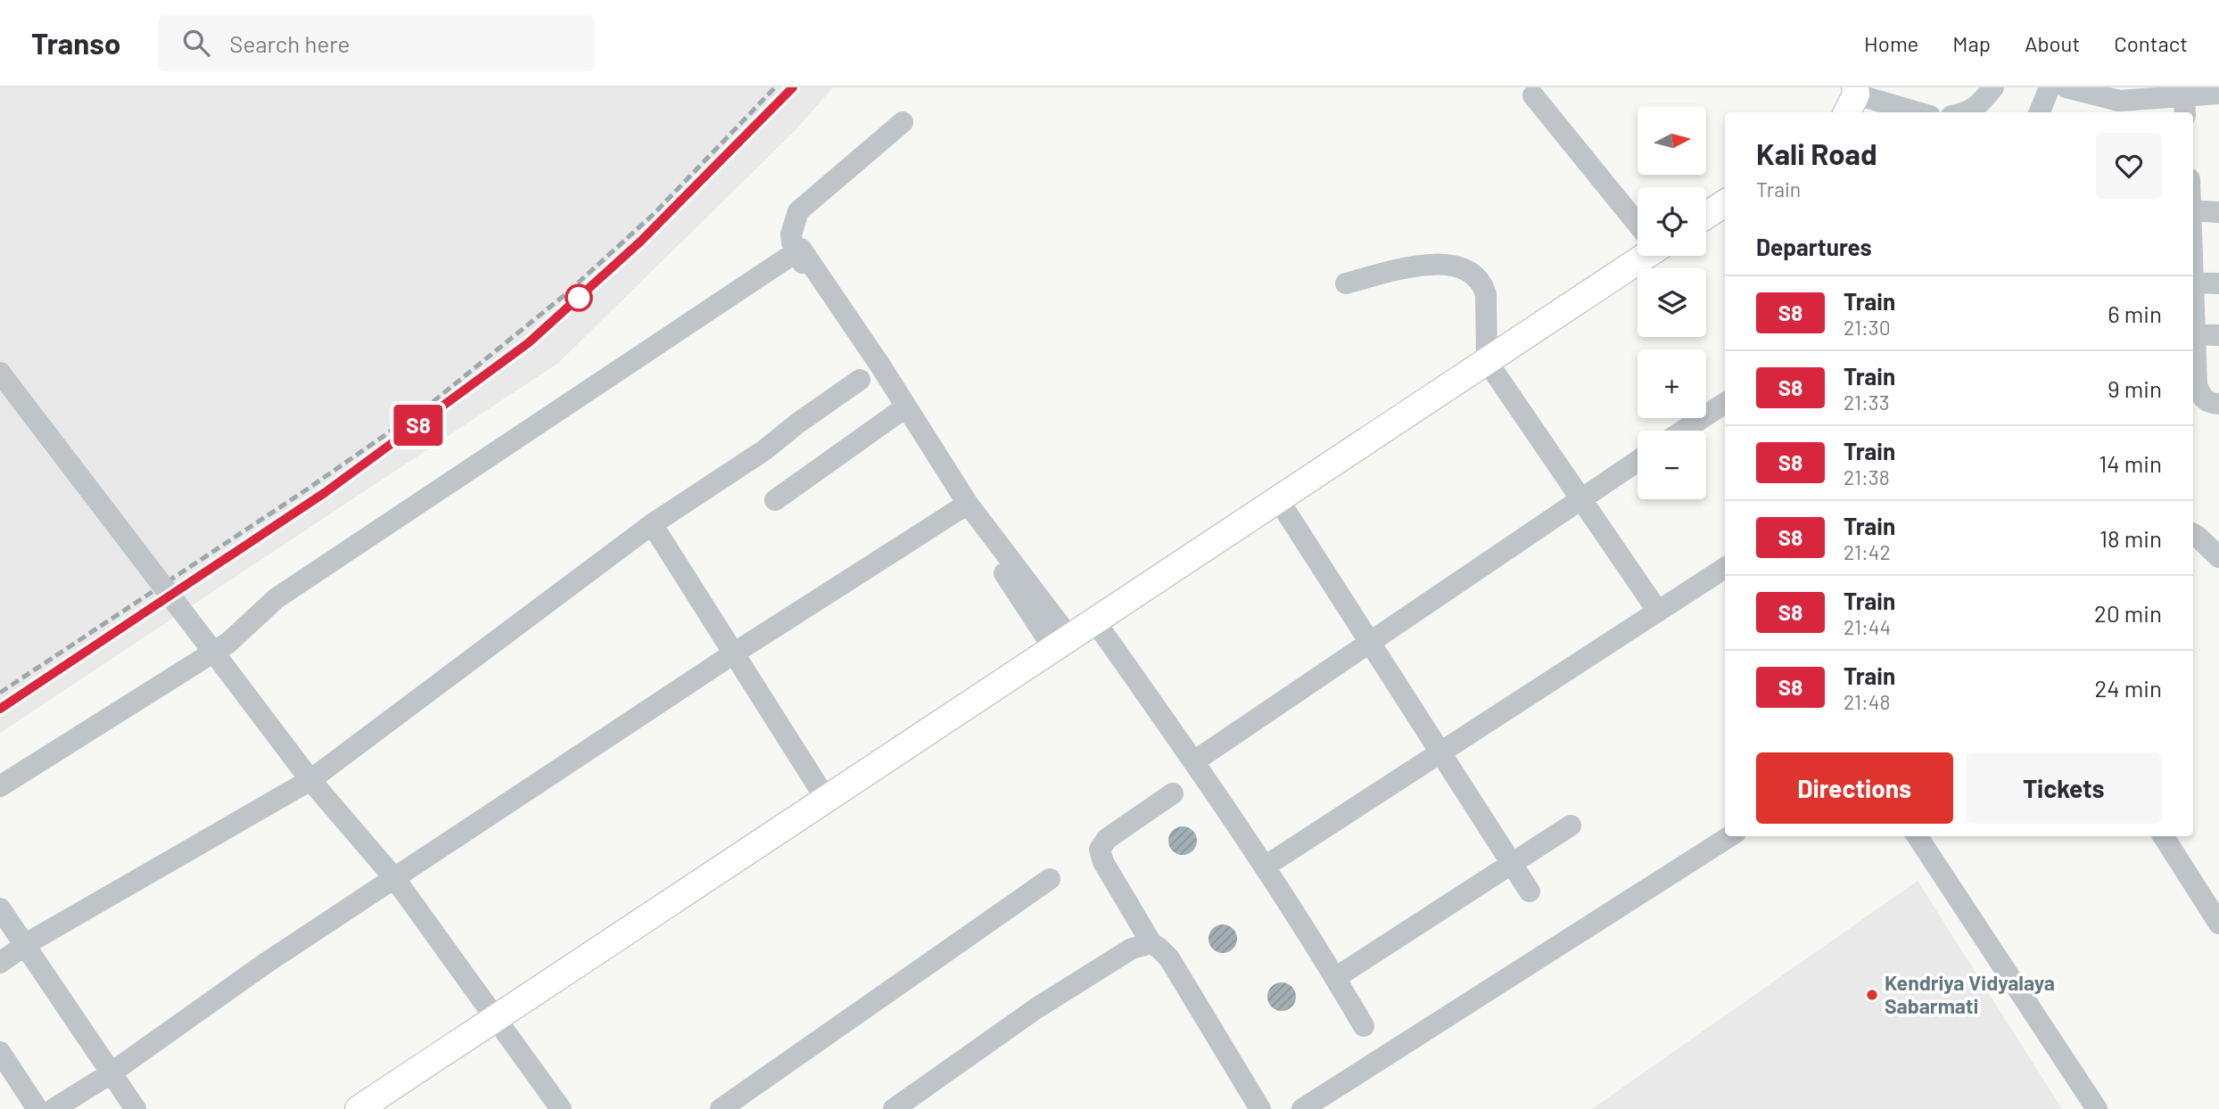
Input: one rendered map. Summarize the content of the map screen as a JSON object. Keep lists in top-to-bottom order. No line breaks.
{"places":["Kendriya Vidyalaya Sabarmati"],"north":"right","page":{"header":"Transo","search":"Search here","nav":["Home","Map","About","Contact"],"on_map":"S8","map_buttons":["+","−"],"heading":[["Kali Road","Train"],"Departures"],"list":[{"mark":"S8","name":"Train","note":"21:30","value":"6 min"},{"mark":"S8","name":"Train","note":"21:33","value":"9 min"},{"mark":"S8","name":"Train","note":"21:38","value":"14 min"},{"mark":"S8","name":"Train","note":"21:42","value":"18 min"},{"mark":"S8","name":"Train","note":"21:44","value":"20 min"},{"mark":"S8","name":"Train","note":"21:48","value":"24 min"}],"buttons":["Directions","Tickets"]}}
